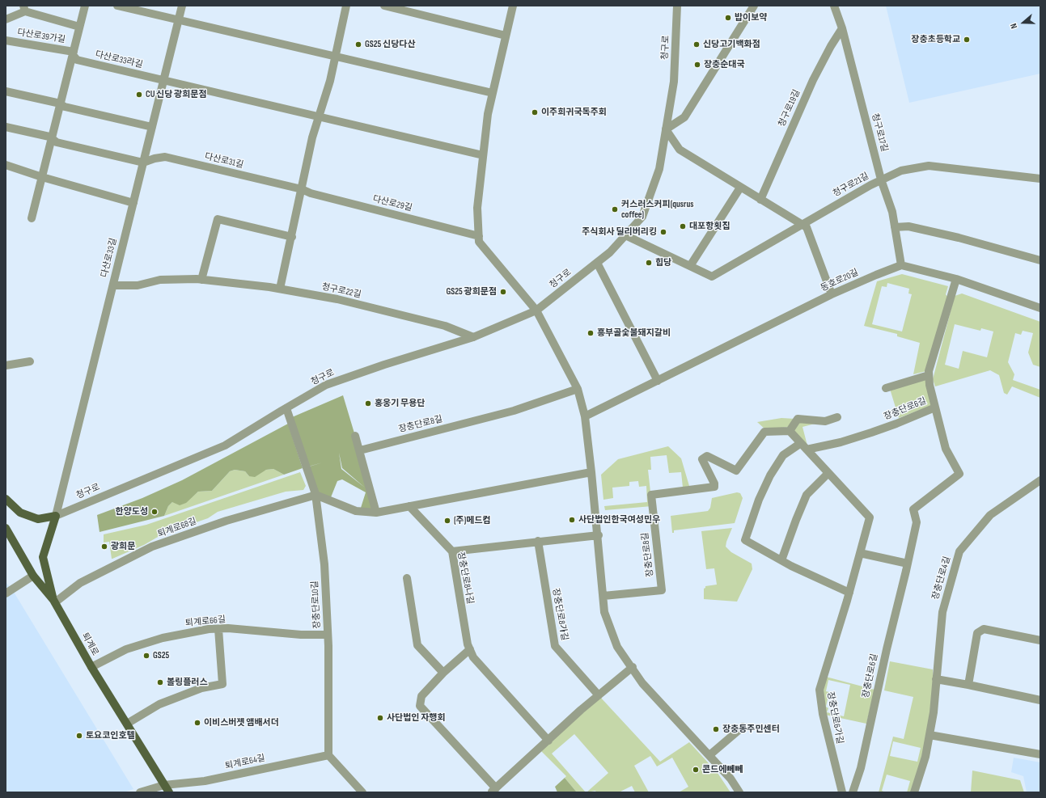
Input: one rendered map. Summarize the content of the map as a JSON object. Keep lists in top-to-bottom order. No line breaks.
{"streets":{"main road":["퇴계로"],"street":["다산로39가길","청구로","다산로33라길","청구로19길","청구로17길","다산로31길","청구로21길","다산로29길","다산로33길","동호로20길","청구로22길","장충단로6길","장충단로8길","퇴계로68길","장충단로8나길","장충단로4길","장충단로10길","장충단로8가길","퇴계로66길","장충단로6가길","퇴계로64길"]},"crossings":[["다산로39가길","다산로33라길"],["청구로","청구로21길"],["청구로","다산로33길"],["청구로","청구로22길"],["청구로","장충단로10길"],["다산로33라길","다산로33길"],["청구로19길","청구로17길"],["청구로17길","청구로21길"],["청구로17길","동호로20길"],["다산로31길","다산로29길"],["다산로31길","다산로33길"],["다산로33길","청구로22길"],["장충단로6길","장충단로6가길"],["장충단로8길","장충단로6가길"],["퇴계로68길","장충단로10길"],["퇴계로68길","퇴계로"],["장충단로10길","퇴계로66길"],["장충단로10길","퇴계로64길"],["퇴계로66길","퇴계로"],["퇴계로","퇴계로64길"]],"places":["밥이보약","장충초등학교","GS25 신당다산","신당고기백화점","장충순대국","CU 신당 광희문점","이주희귀국독주회","커스러스커피(qusrus coffee)","대포항횟집","주식회사 딜리버리킹","힙당","GS25 광희문점","흥부골숯불돼지갈비","홍웅기 무용단","한양도성","사단법인한국여성민우","(주)메드컴","광희문","GS25","볼링플러스","사단법인 자행회","이비스버젯 앰배서더","장충동주민센터","토요코인호텔","콘드에뻬뻬"],"north":"left"}
